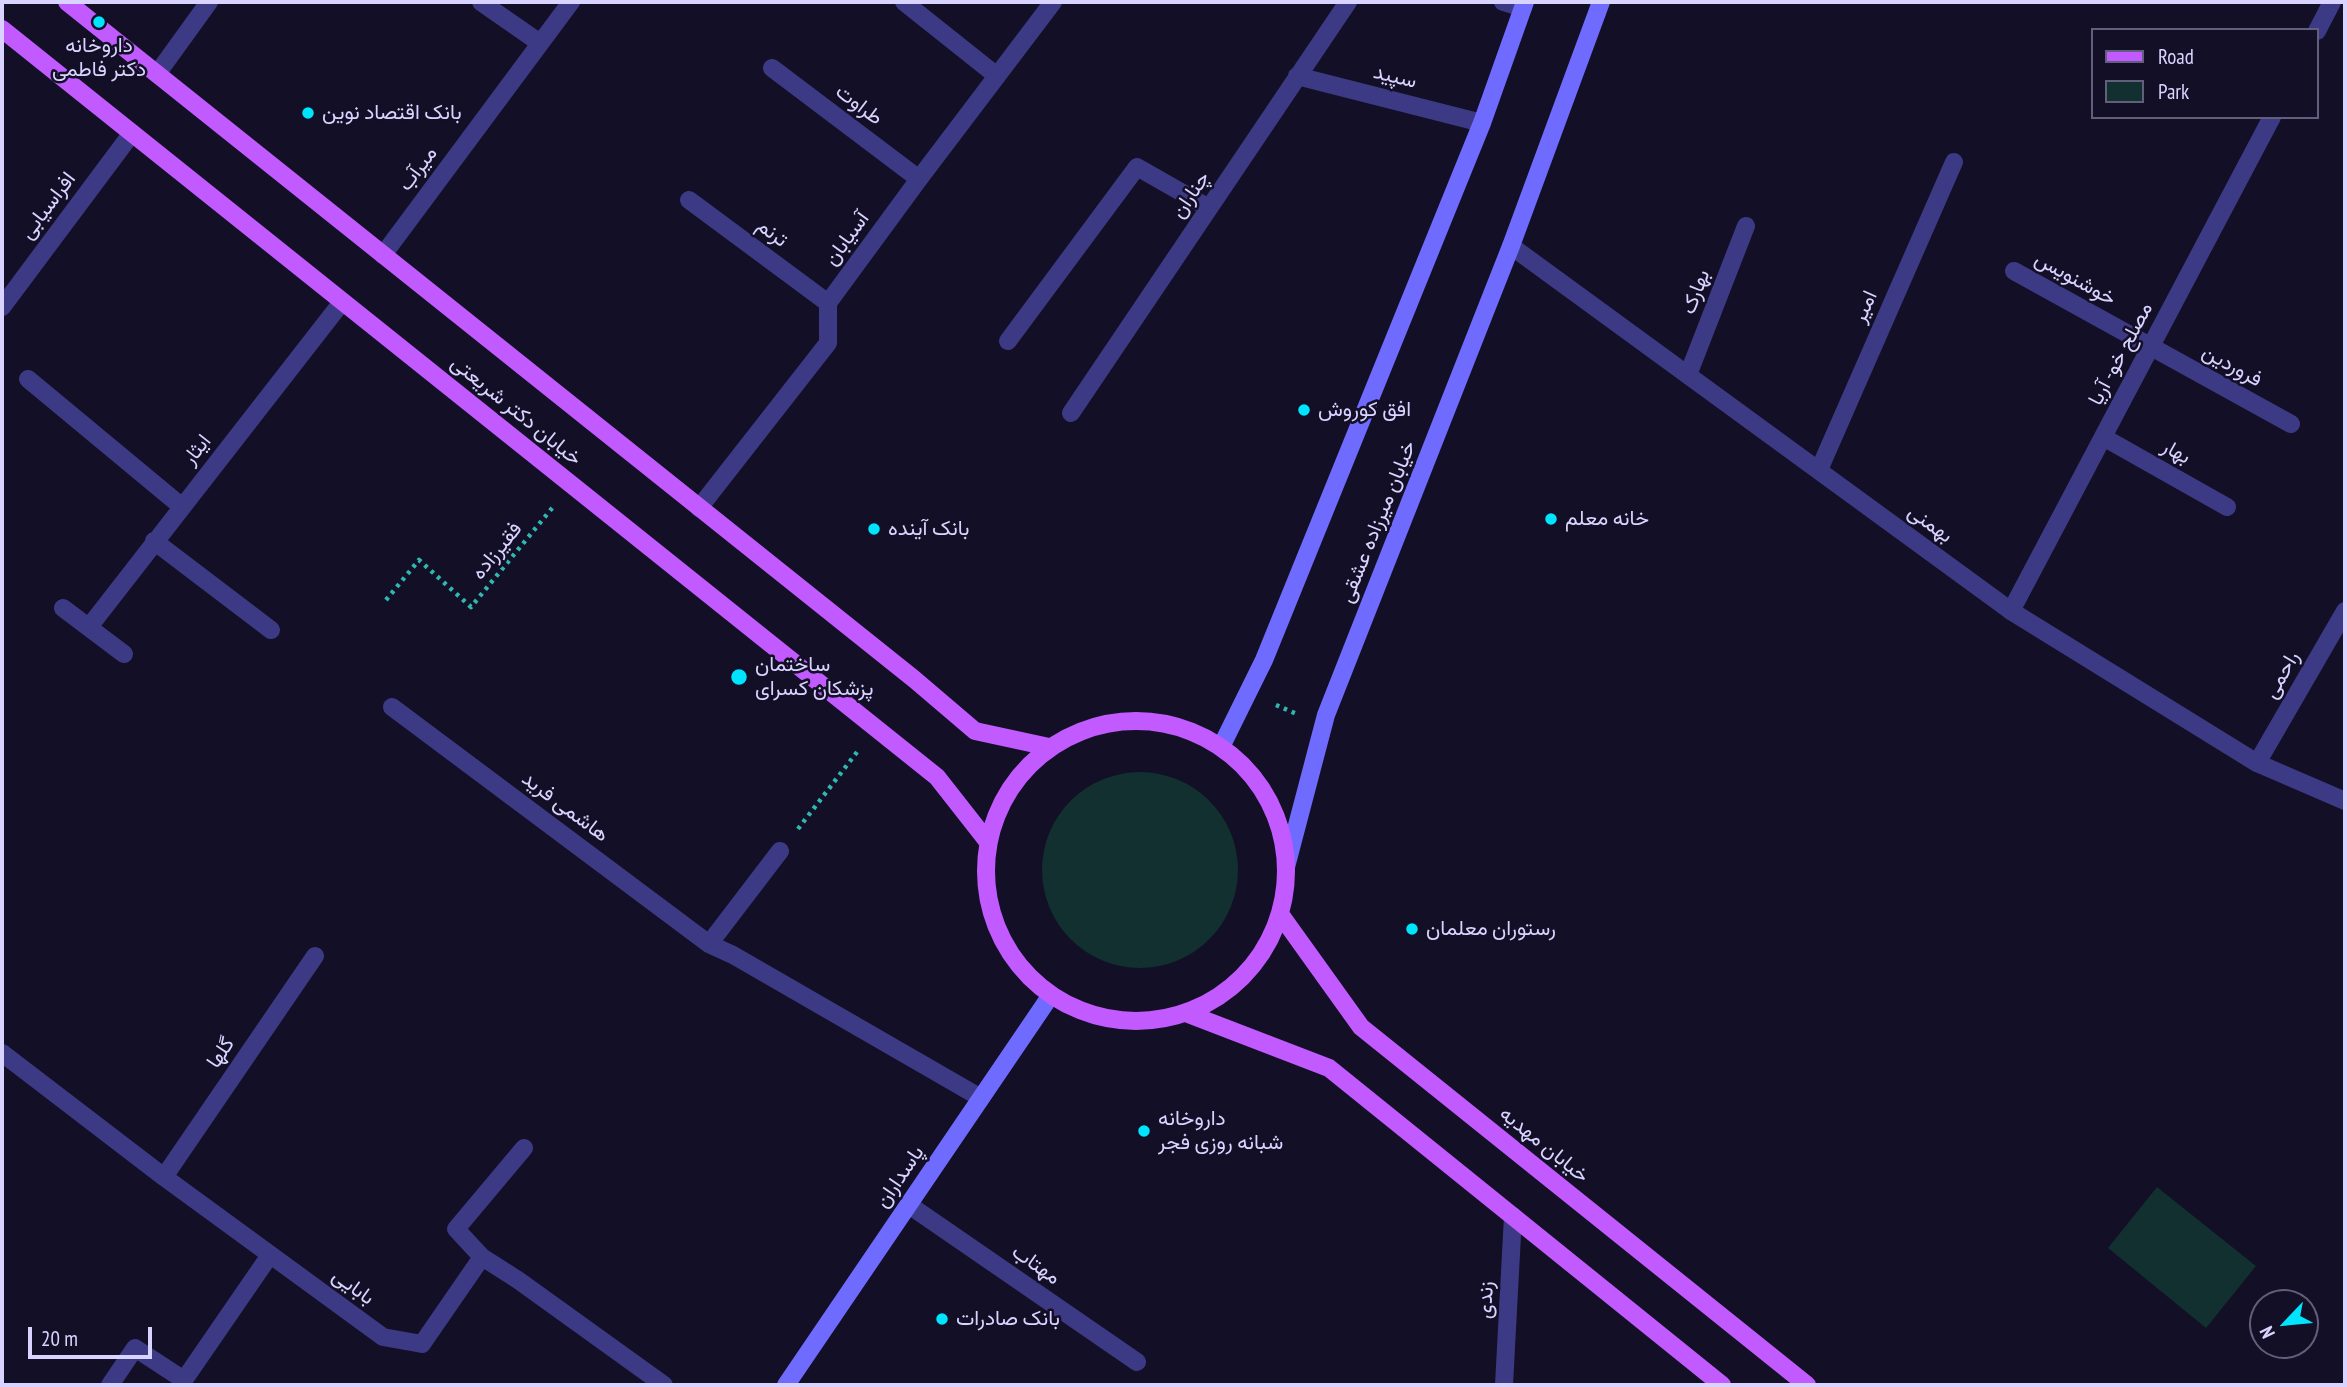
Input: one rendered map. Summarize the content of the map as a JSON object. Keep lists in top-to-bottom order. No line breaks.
{"streets":{"main road":["خیابان دکتر شریعتی","خیابان میرزاده عشقی","خیابان مهدیه","پاسداران"],"street":["سپید","طراوت","میرآب","چناران","افراسیابی","ترنم","آسیابان","خوشنویس","بهارک","امیر","مصلح خو- آریا","فروردین","ایثار","بهار","بهمنی","راحمی","هاشمی فرید","گلها","مهتاب","بابایی","زندی"],"path":["فقیرزاده"]},"crossings":[["سپید","چناران"],["طراوت","آسیابان"],["میرآب","خیابان دکتر شریعتی"],["افراسیابی","خیابان دکتر شریعتی"],["ترنم","آسیابان"],["خوشنویس","مصلح خو- آریا"],["خوشنویس","فروردین"],["بهارک","بهمنی"],["امیر","بهمنی"],["مصلح خو- آریا","فروردین"],["مصلح خو- آریا","بهار"],["مصلح خو- آریا","بهمنی"],["خیابان دکتر شریعتی","ایثار"],["خیابان دکتر شریعتی","فقیرزاده"],["خیابان میرزاده عشقی","بهمنی"],["بهمنی","راحمی"],["هاشمی فرید","پاسداران"],["گلها","بابایی"],["پاسداران","مهتاب"]],"places":["داروخانه دکتر فاطمی","بانک اقتصاد نوین","افق کوروش","خانه معلم","بانک آینده","ساختمان پزشکان کسرای","رستوران معلمان","داروخانه شبانه روزی فجر","بانک صادرات"],"legend":["Road","Park"],"scale_bar":"20 m","north":"bottom left"}
